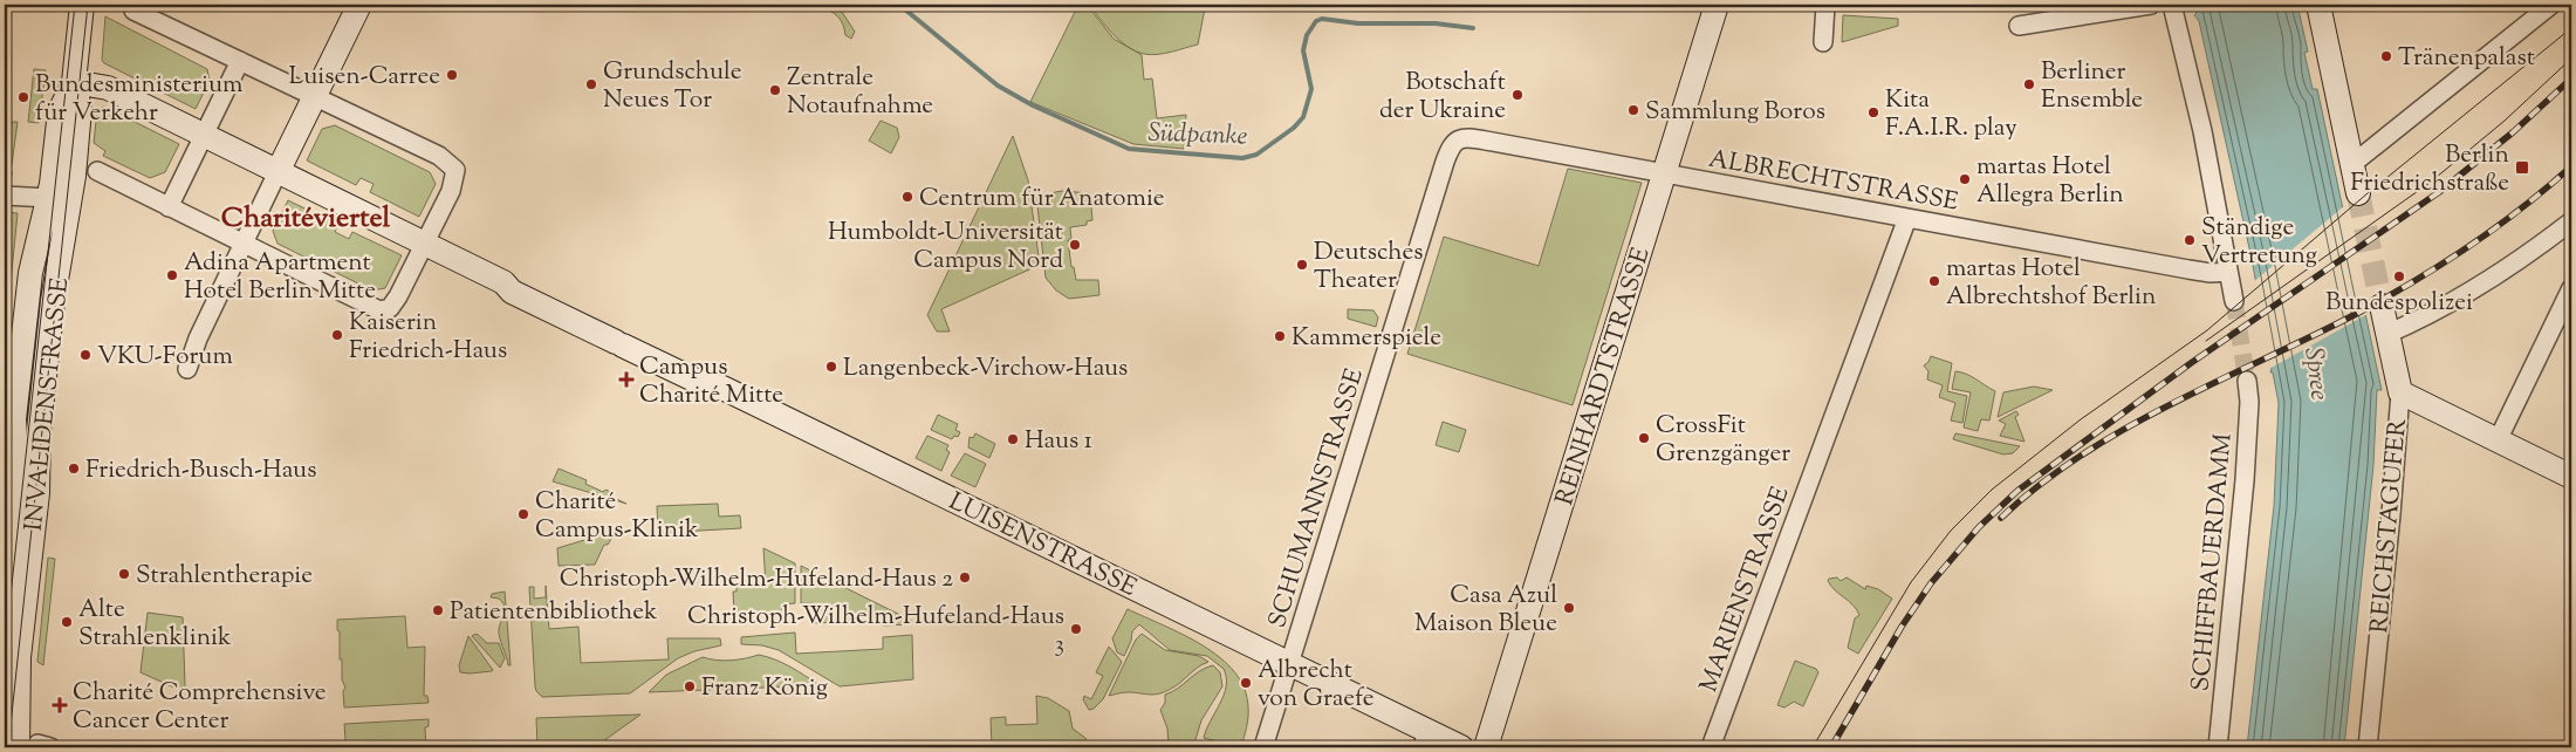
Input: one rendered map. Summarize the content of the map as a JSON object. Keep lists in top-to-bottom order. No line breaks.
{"streets":{"street":["ALBRECHTSTRASSE","REINHARDTSTRASSE","INVALIDENSTRASSE","SCHUMANNSTRASSE","REICHSTAGUFER","LUISENSTRASSE","SCHIFFBAUERDAMM","MARIENSTRASSE"]},"crossings":[["ALBRECHTSTRASSE","REINHARDTSTRASSE"],["ALBRECHTSTRASSE","SCHUMANNSTRASSE"],["ALBRECHTSTRASSE","MARIENSTRASSE"],["INVALIDENSTRASSE","LUISENSTRASSE"],["SCHUMANNSTRASSE","LUISENSTRASSE"]],"districts":["Charitéviertel"],"water":["Südpanke","Spree"],"places":{"other":["Tränenpalast","Luisen-Carree","Grundschule Neues Tor","Berliner Ensemble","Zentrale Notaufnahme","Botschaft der Ukraine","Bundesministerium für Verkehr","Sammlung Boros","Kita F.A.I.R. play","martas Hotel Allegra Berlin","Centrum für Anatomie","Ständige Vertretung","Humboldt-Universität Campus Nord","Deutsches Theater","Adina Apartment Hotel Berlin Mitte","Bundespolizei","martas Hotel Albrechtshof Berlin","Kaiserin Friedrich-Haus","Kammerspiele","VKU-Forum","Langenbeck-Virchow-Haus","CrossFit Grenzgänger","Haus 1","Friedrich-Busch-Haus","Charité Campus-Klinik","Strahlentherapie","Christoph-Wilhelm-Hufeland-Haus 2","Casa Azul Maison Bleue","Patientenbibliothek","Alte Strahlenklinik","Christoph-Wilhelm-Hufeland-Haus 3","Albrecht von Graefe","Franz König"],"transit":["Berlin Friedrichstraße"],"health":["Campus Charité Mitte","Charité Comprehensive Cancer Center"]}}
